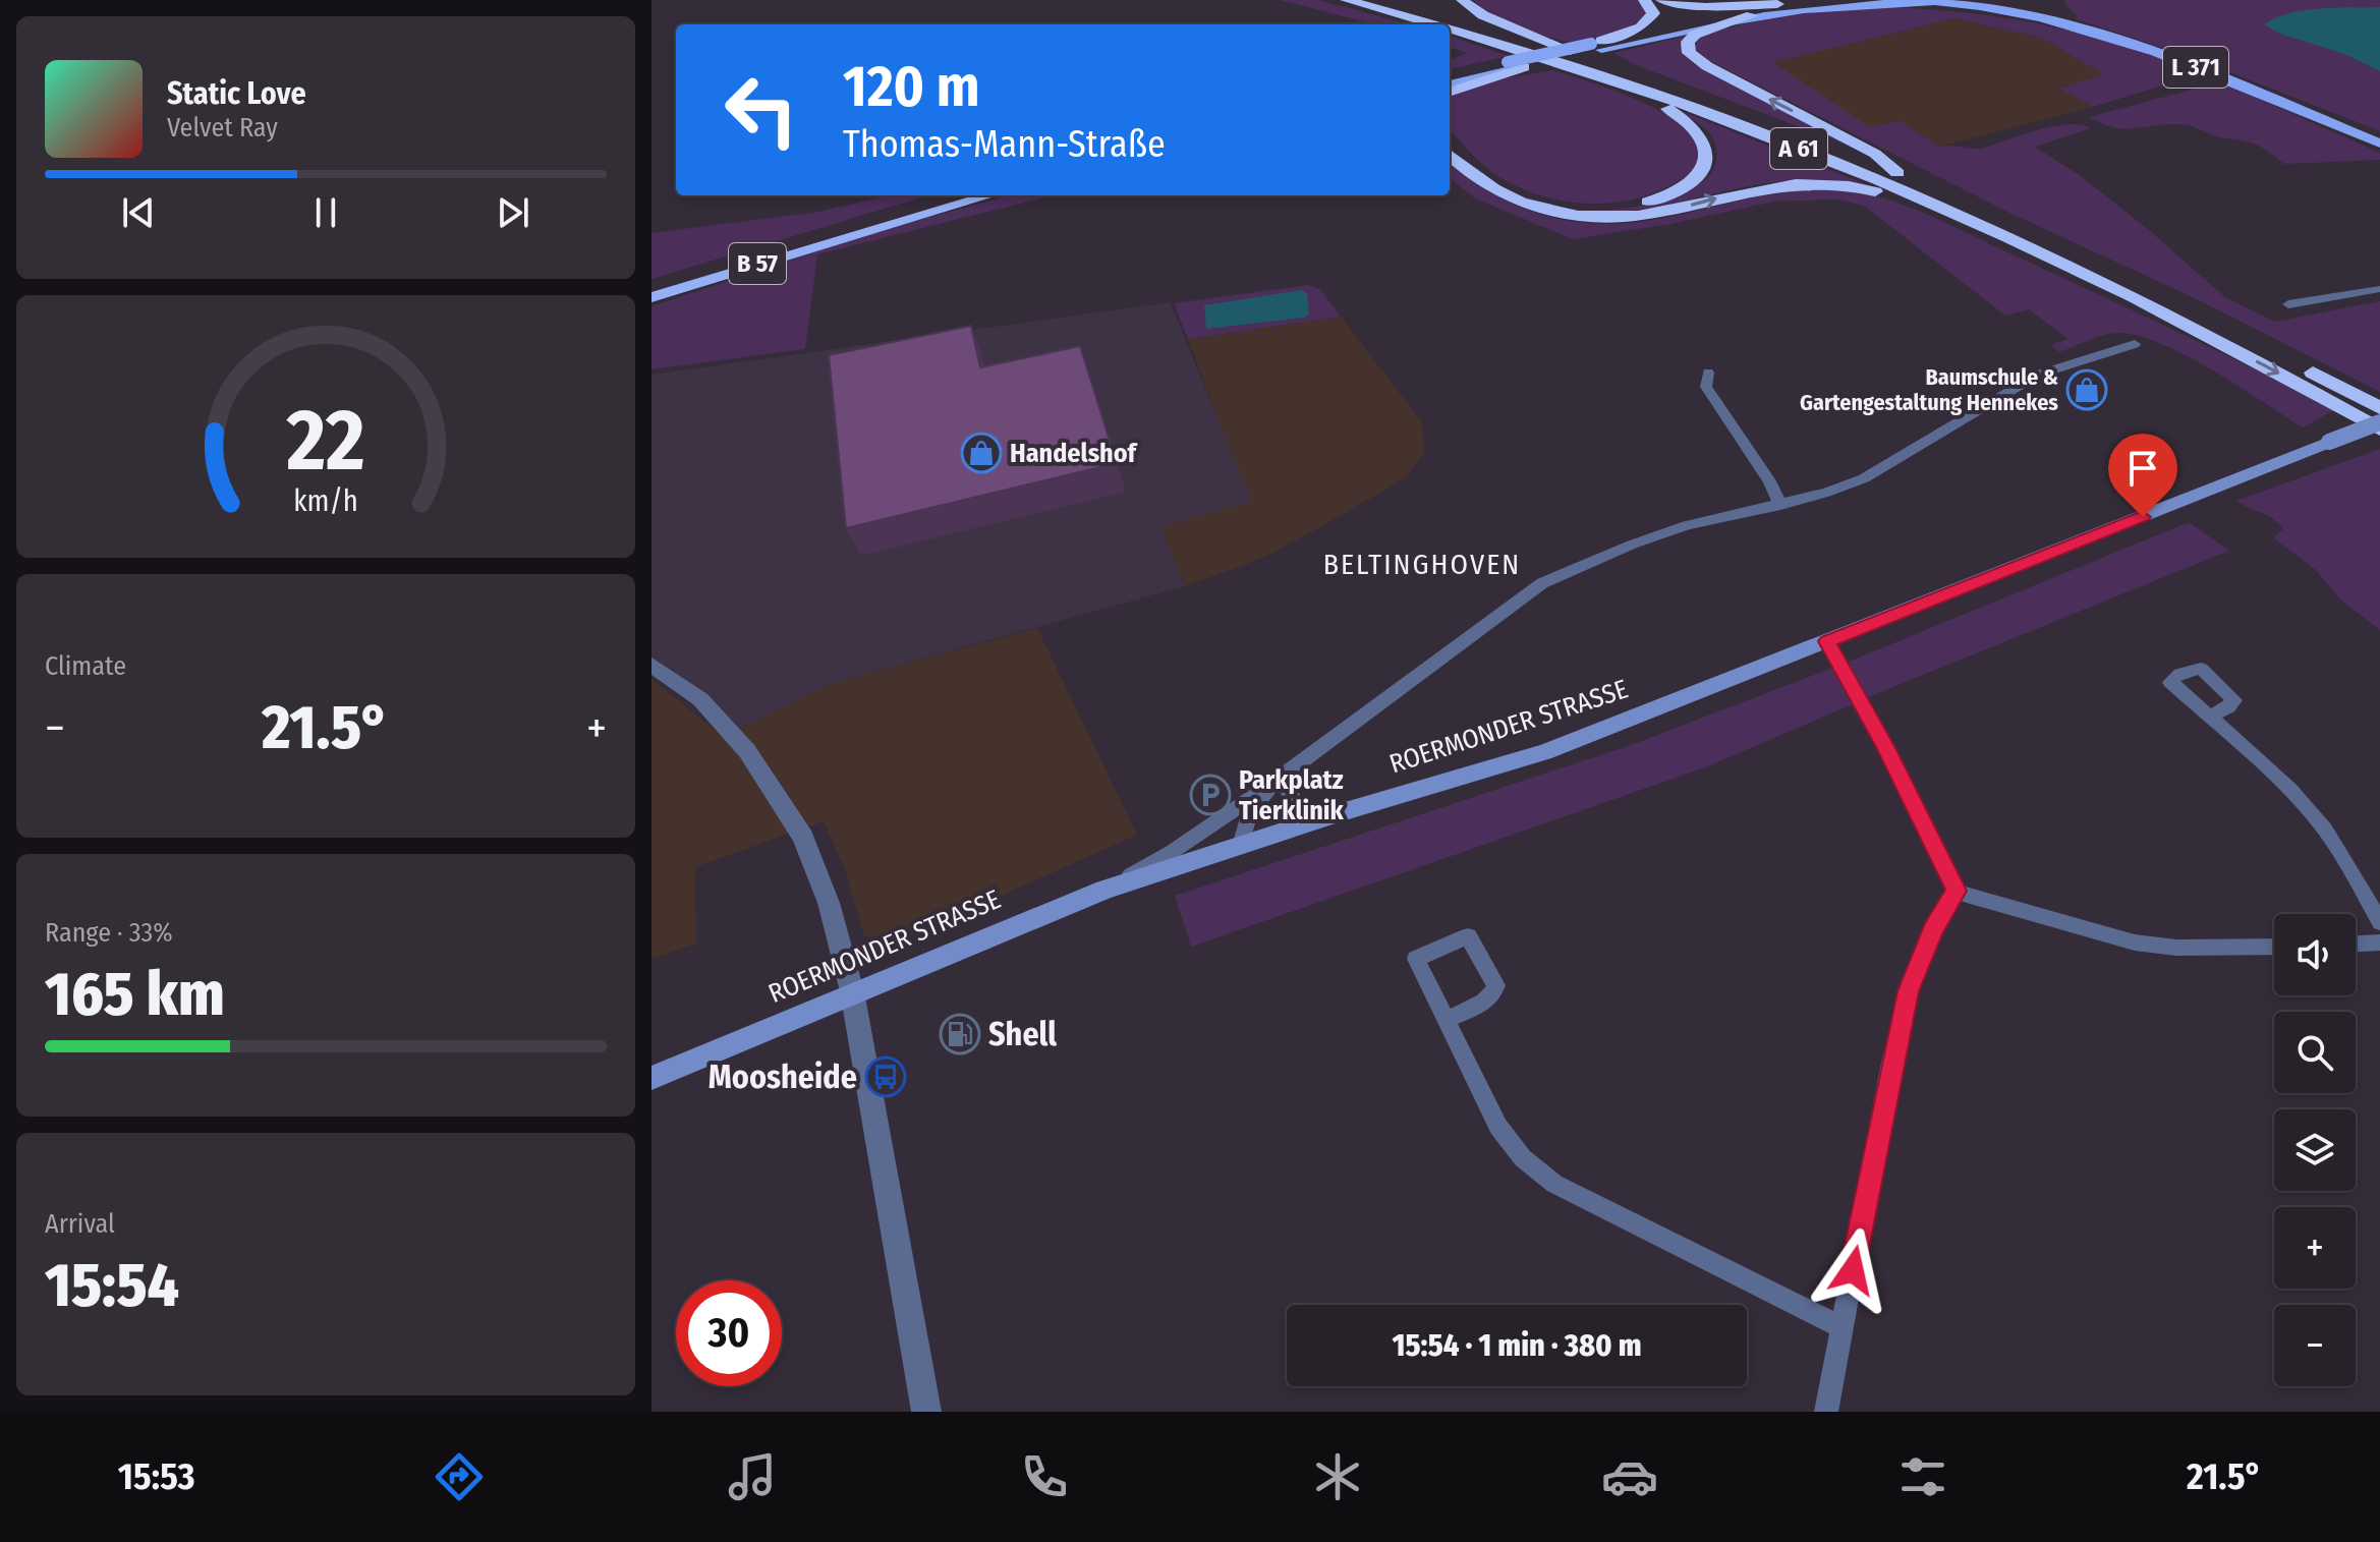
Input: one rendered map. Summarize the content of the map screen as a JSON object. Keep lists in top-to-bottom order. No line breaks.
{"streets":{"highway":["A 61","B 57"],"main road":["L 371","ROERMONDER STRASSE"]},"crossings":[["L 371","A 61"]],"districts":["BELTINGHOVEN"],"places":{"shop":["Baumschule & Gartengestaltung Hennekes","Handelshof"],"parking":["Parkplatz Tierklinik"],"fuel station":["Shell"],"bus stop":["Moosheide"]},"page":{"turn":["120 m","Thomas-Mann-Straße"],"song":["Static Love","Velvet Ray"],"tile":["Climate",["Range · 33%","165 km"],["Arrival","15:54"]],"heat":["−","21.5°","+"],"map_buttons":["+","−"],"limit":"30","trip":"15:54 · 1 min · 380 m","tabs":["15:53","21.5°"],"gauge":["22","km/h"]}}
